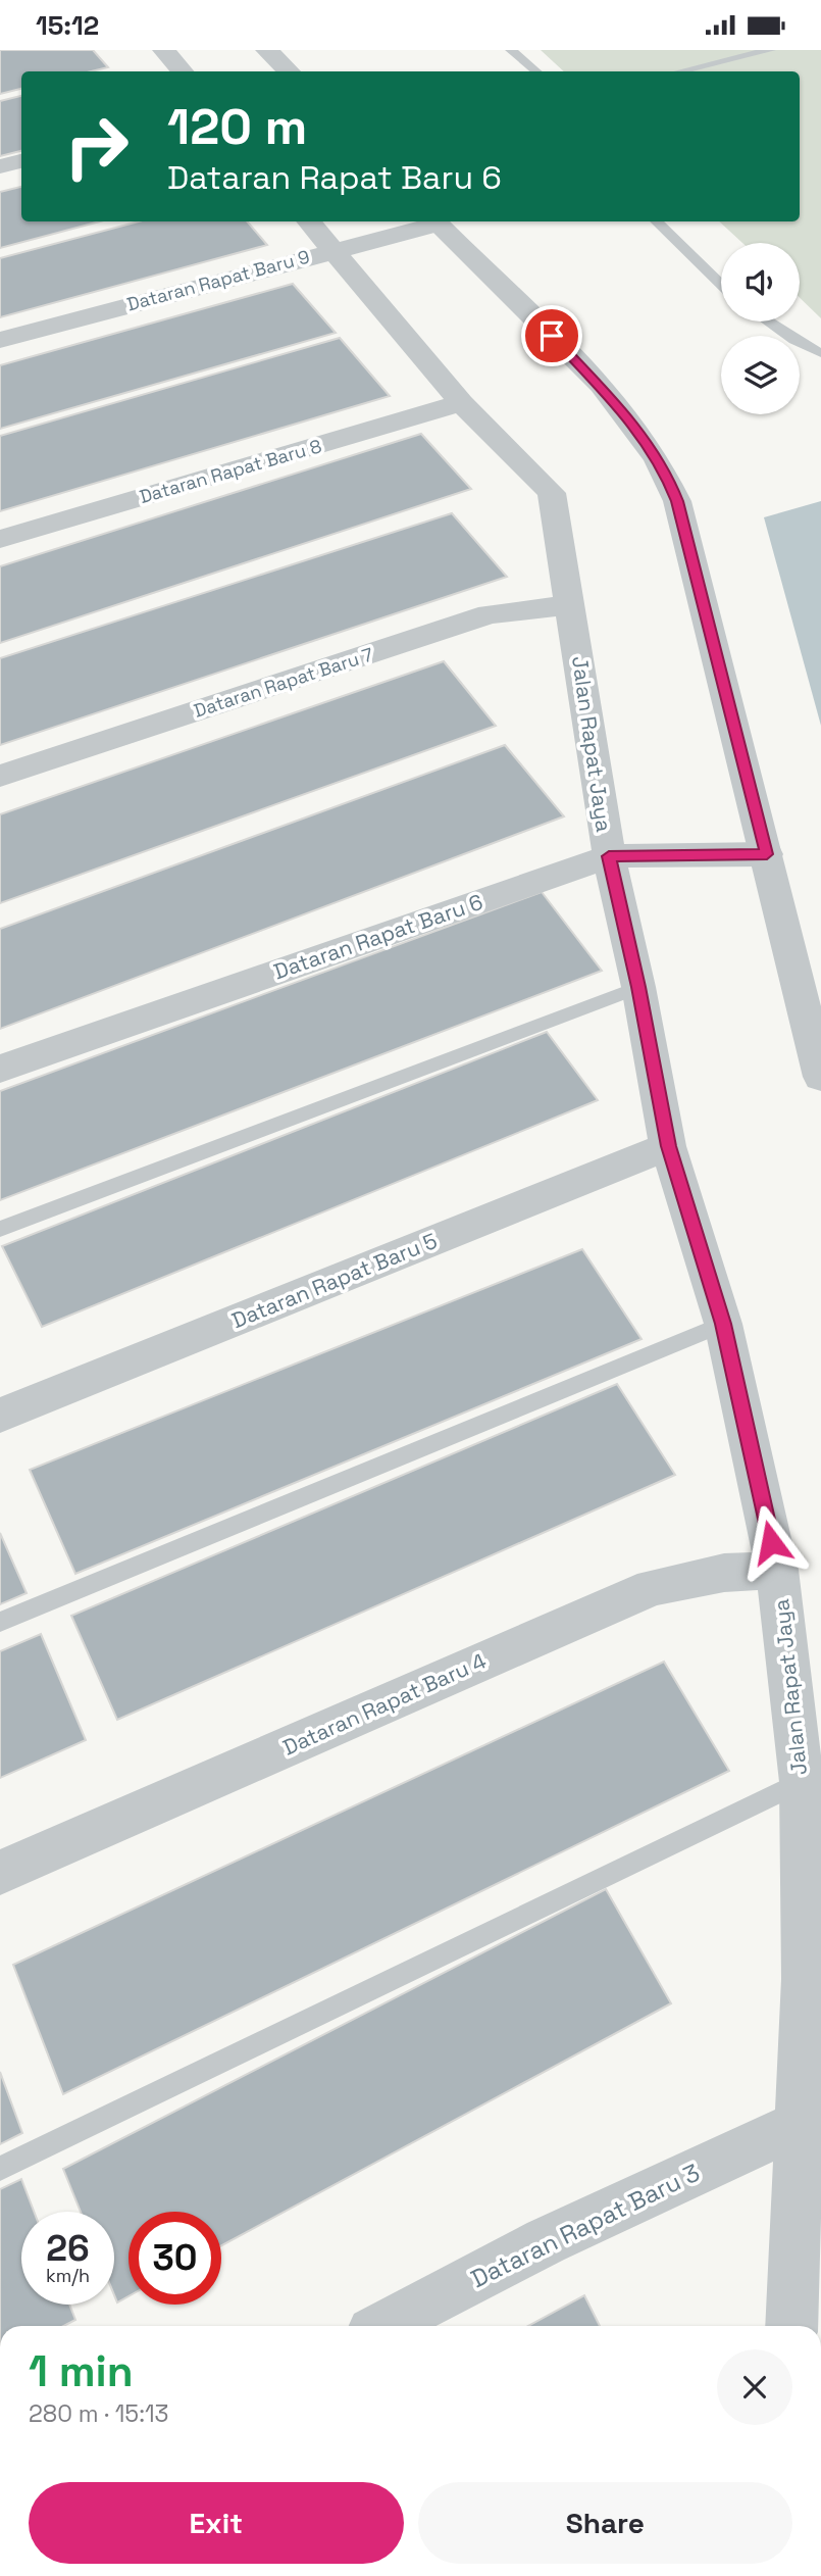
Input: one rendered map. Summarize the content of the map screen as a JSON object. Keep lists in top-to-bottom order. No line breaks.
{"streets":{"street":["Dataran Rapat Baru 9","Dataran Rapat Baru 8","Dataran Rapat Baru 7","Jalan Rapat Jaya","Dataran Rapat Baru 6","Dataran Rapat Baru 5","Dataran Rapat Baru 4","Dataran Rapat Baru 3"]},"crossings":[["Dataran Rapat Baru 9","Jalan Rapat Jaya"],["Dataran Rapat Baru 8","Jalan Rapat Jaya"],["Dataran Rapat Baru 7","Jalan Rapat Jaya"],["Jalan Rapat Jaya","Dataran Rapat Baru 6"],["Jalan Rapat Jaya","Dataran Rapat Baru 5"],["Jalan Rapat Jaya","Dataran Rapat Baru 4"],["Jalan Rapat Jaya","Dataran Rapat Baru 3"]],"page":{"status":"15:12","turn":["120 m","Dataran Rapat Baru 6"],"speed":"26 km/h","limit":"30","heading":["1 min","280 m · 15:13"],"buttons":["Exit","Share"]}}
